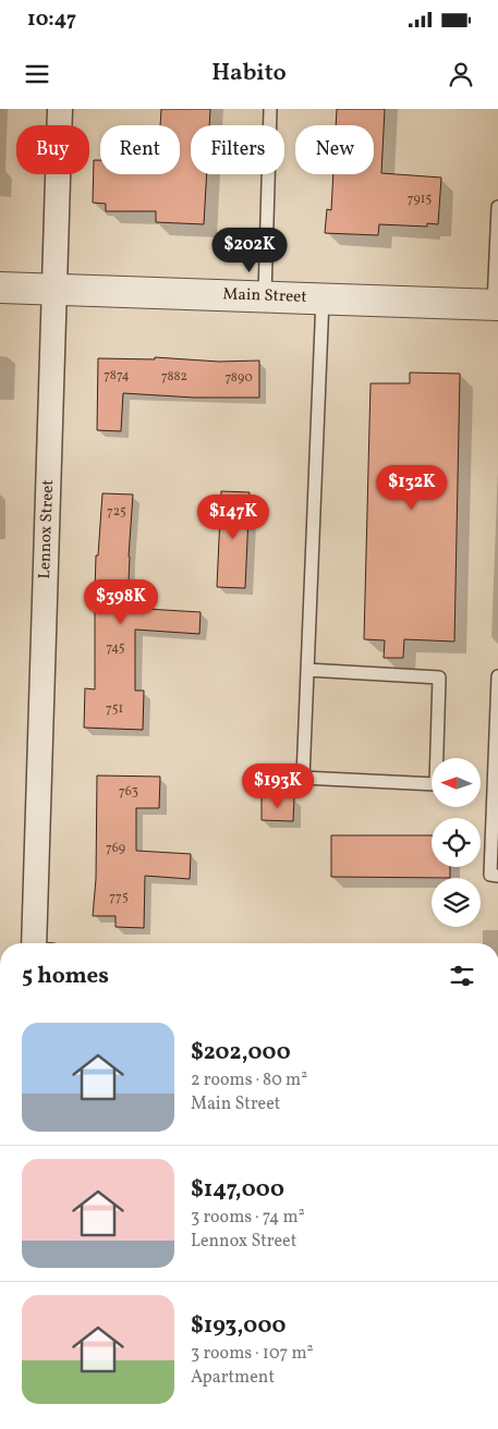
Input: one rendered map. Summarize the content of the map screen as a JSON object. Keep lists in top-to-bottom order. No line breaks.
{"streets":{"street":["Main Street","Lennox Street"]},"crossings":[["Main Street","Lennox Street"]],"house_numbers":["7915","7874","7882","7890","725","745","751","763","769","775"],"north":"left","page":{"status":"10:47","header":"Habito","chip":["Buy","Rent","Filters","New"],"price":["$202K","$132K","$147K","$398K","$193K"],"heading":"5 homes","list":[{"name":"$202,000","note":"2 rooms · 80 m² · Main Street"},{"name":"$147,000","note":"3 rooms · 74 m² · Lennox Street"},{"name":"$193,000","note":"3 rooms · 107 m² · Apartment"}]}}
